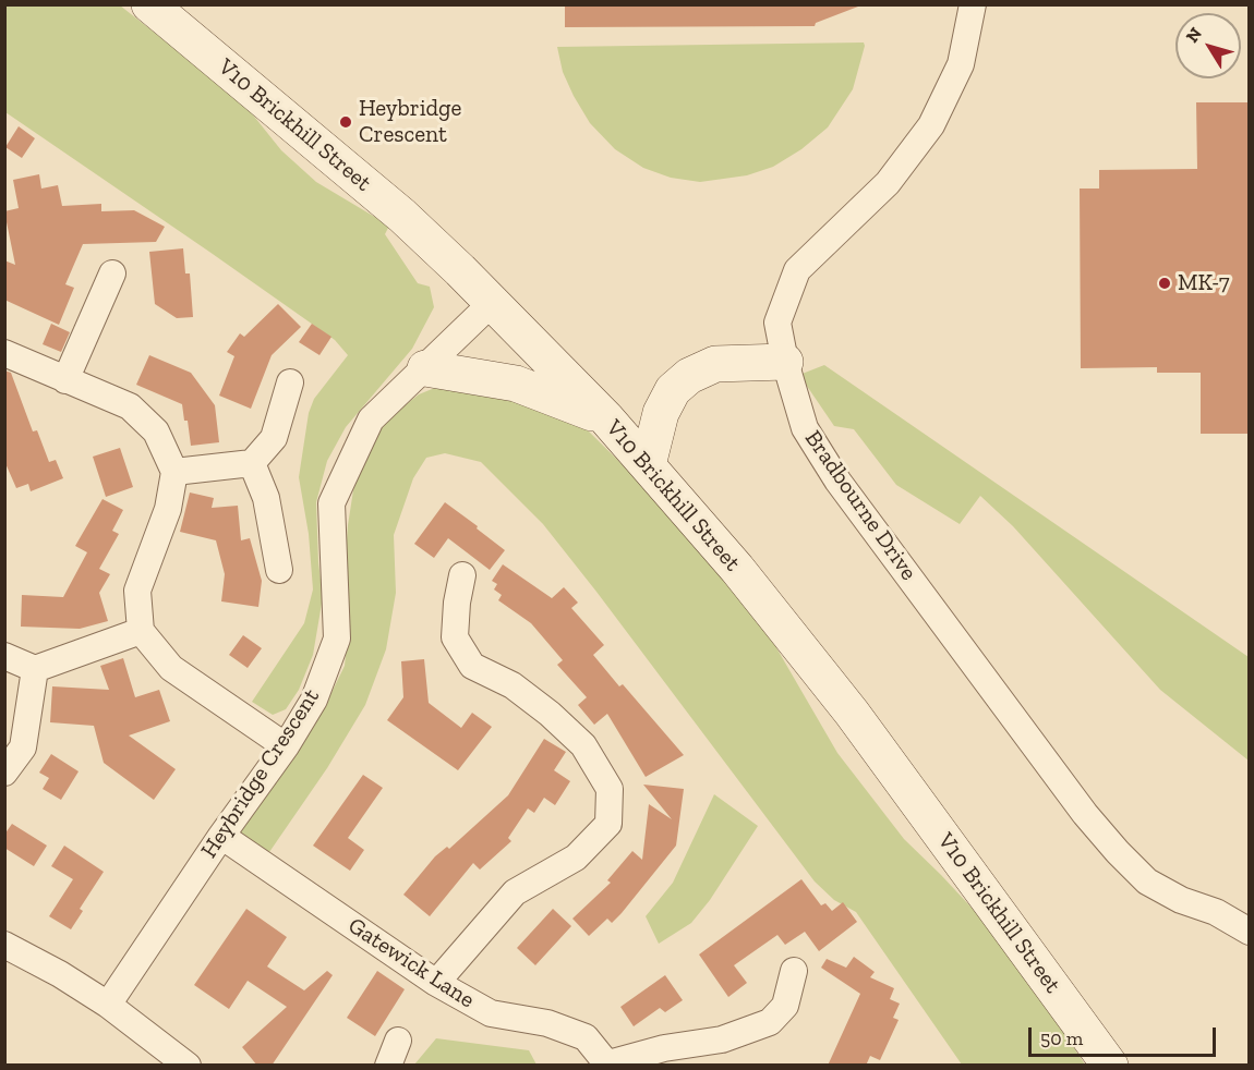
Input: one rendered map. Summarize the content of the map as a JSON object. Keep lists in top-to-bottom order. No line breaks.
{"streets":{"street":["V10 Brickhill Street","Bradbourne Drive","Heybridge Crescent","Gatewick Lane"]},"crossings":[["V10 Brickhill Street","Heybridge Crescent"],["Heybridge Crescent","Gatewick Lane"]],"places":["Heybridge Crescent","MK-7"],"scale_bar":"50 m","north":"top left"}
